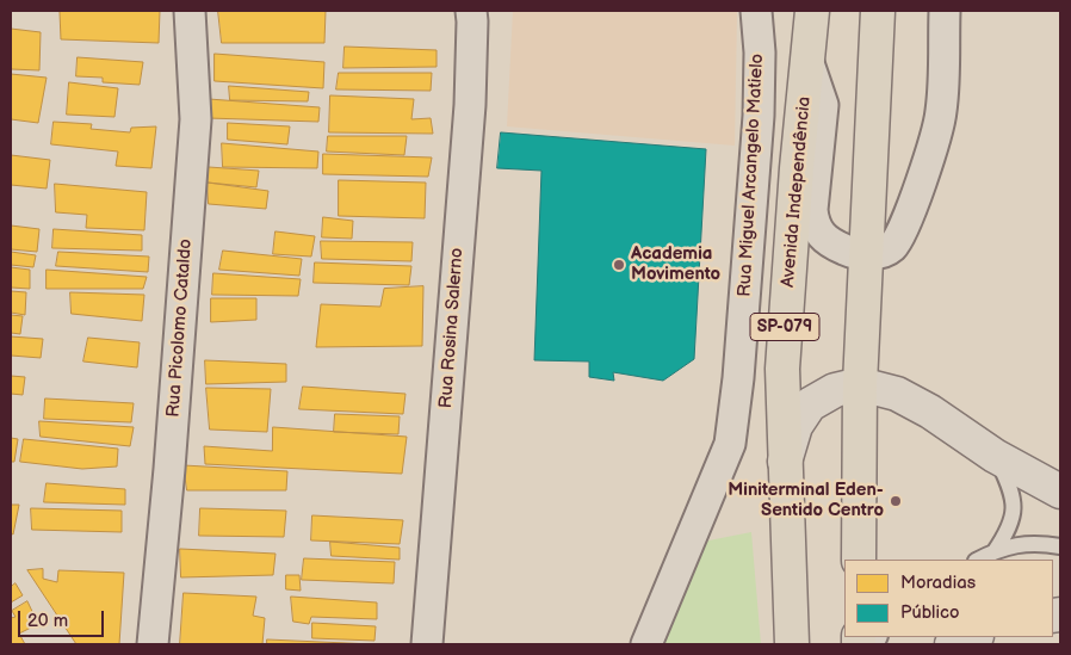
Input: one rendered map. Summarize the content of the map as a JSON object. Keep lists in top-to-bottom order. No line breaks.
{"streets":{"main road":["Avenida Independência","SP-079"],"street":["Rua Miguel Arcangelo Matielo","Rua Picolomo Cataldo","Rua Rosina Salerno"]},"places":["Academia Movimento","Miniterminal Eden- Sentido Centro"],"legend":["Moradias","Público"],"scale_bar":"20 m"}
